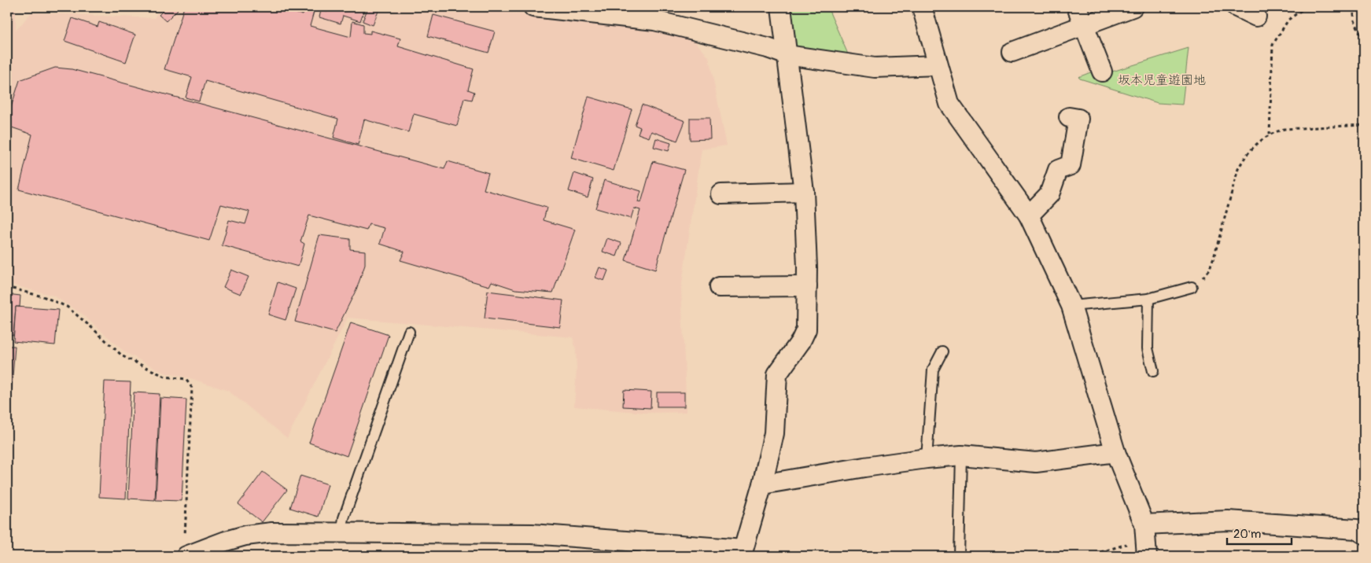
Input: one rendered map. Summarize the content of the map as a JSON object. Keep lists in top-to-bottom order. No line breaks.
{"parks":["坂本児童遊園地"],"scale_bar":"20 m"}
